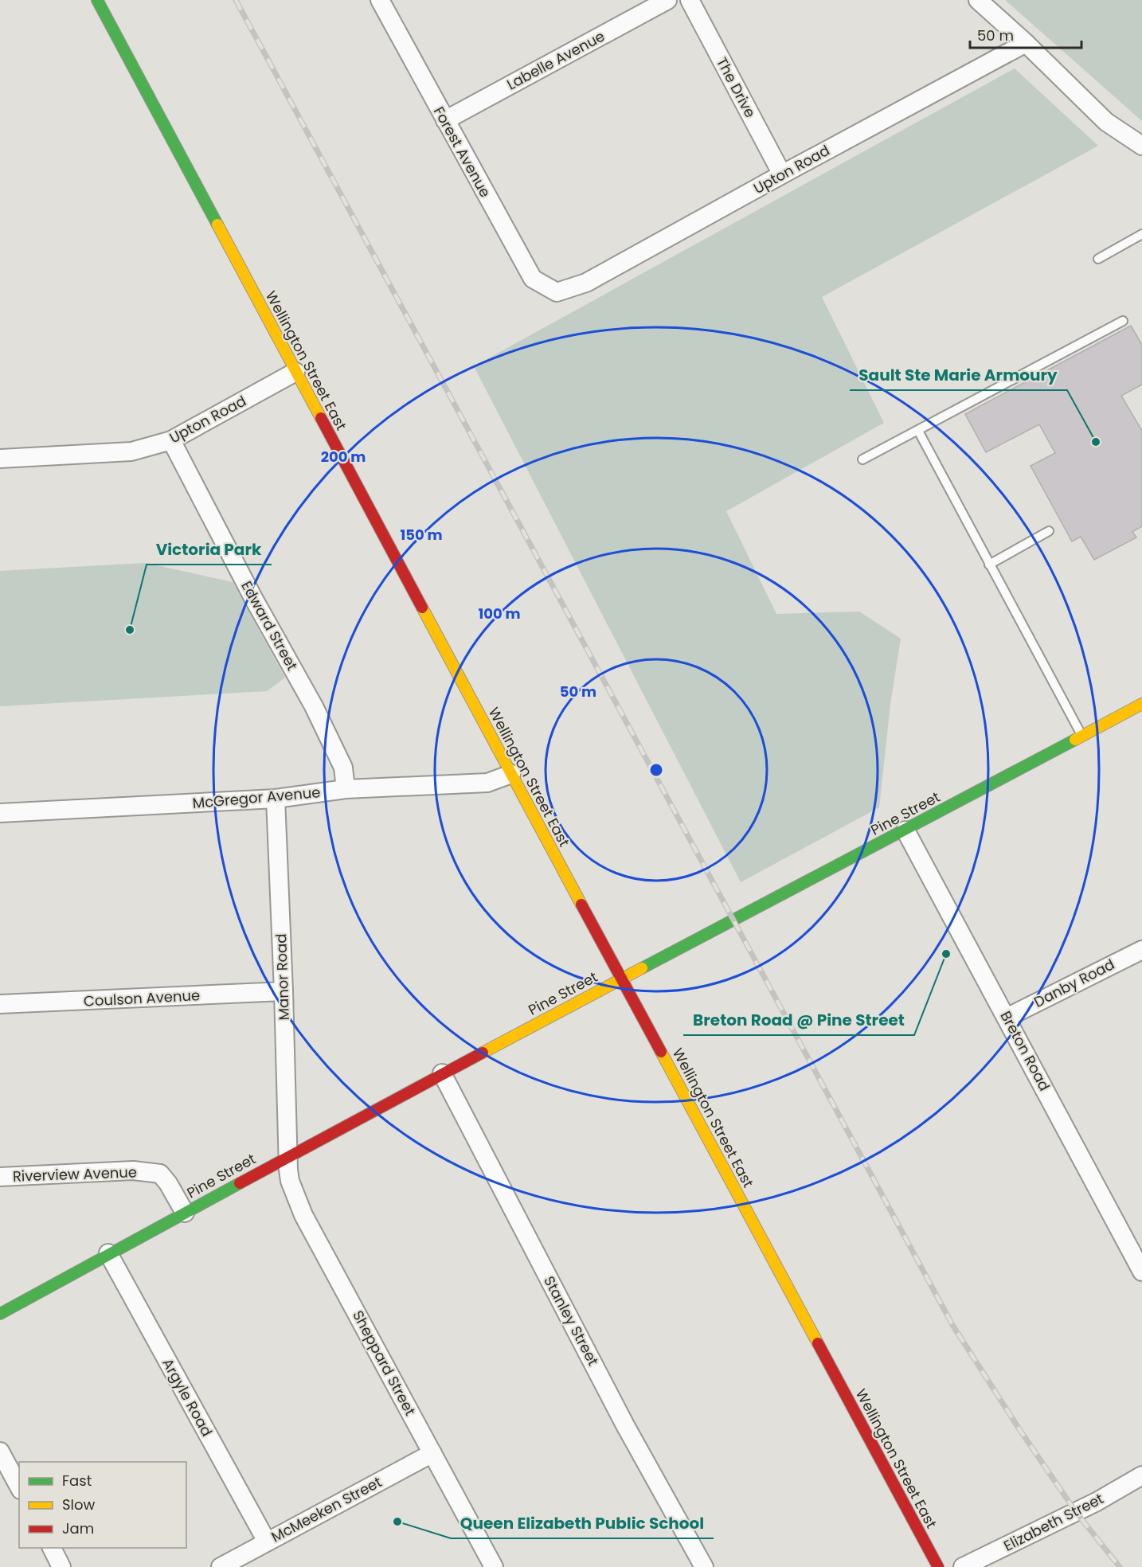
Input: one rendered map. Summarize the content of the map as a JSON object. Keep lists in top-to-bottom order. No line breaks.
{"streets":{"main road":["Wellington Street East","Pine Street"],"street":["Labelle Avenue","The Drive","Forest Avenue","Upton Road","Edward Street","McGregor Avenue","Manor Road","Danby Road","Coulson Avenue","Breton Road","Riverview Avenue","Stanley Street","Sheppard Street","Argyle Road","McMeeken Street","Elizabeth Street"]},"crossings":[["Labelle Avenue","Forest Avenue"],["The Drive","Upton Road"],["Forest Avenue","Upton Road"],["Upton Road","Wellington Street East"],["Upton Road","Edward Street"],["Wellington Street East","McGregor Avenue"],["Wellington Street East","Pine Street"],["Edward Street","McGregor Avenue"],["McGregor Avenue","Manor Road"],["Pine Street","Manor Road"],["Pine Street","Breton Road"],["Pine Street","Riverview Avenue"],["Pine Street","Stanley Street"],["Pine Street","Sheppard Street"],["Pine Street","Argyle Road"],["Manor Road","Coulson Avenue"],["Manor Road","Sheppard Street"],["Danby Road","Breton Road"],["Sheppard Street","McMeeken Street"],["Argyle Road","McMeeken Street"]],"places":["Sault Ste Marie Armoury","Victoria Park","Breton Road @ Pine Street","Queen Elizabeth Public School"],"legend":["Fast","Slow","Jam"],"scale_bar":"50 m","rings":["200 m","150 m","100 m","50 m"]}
